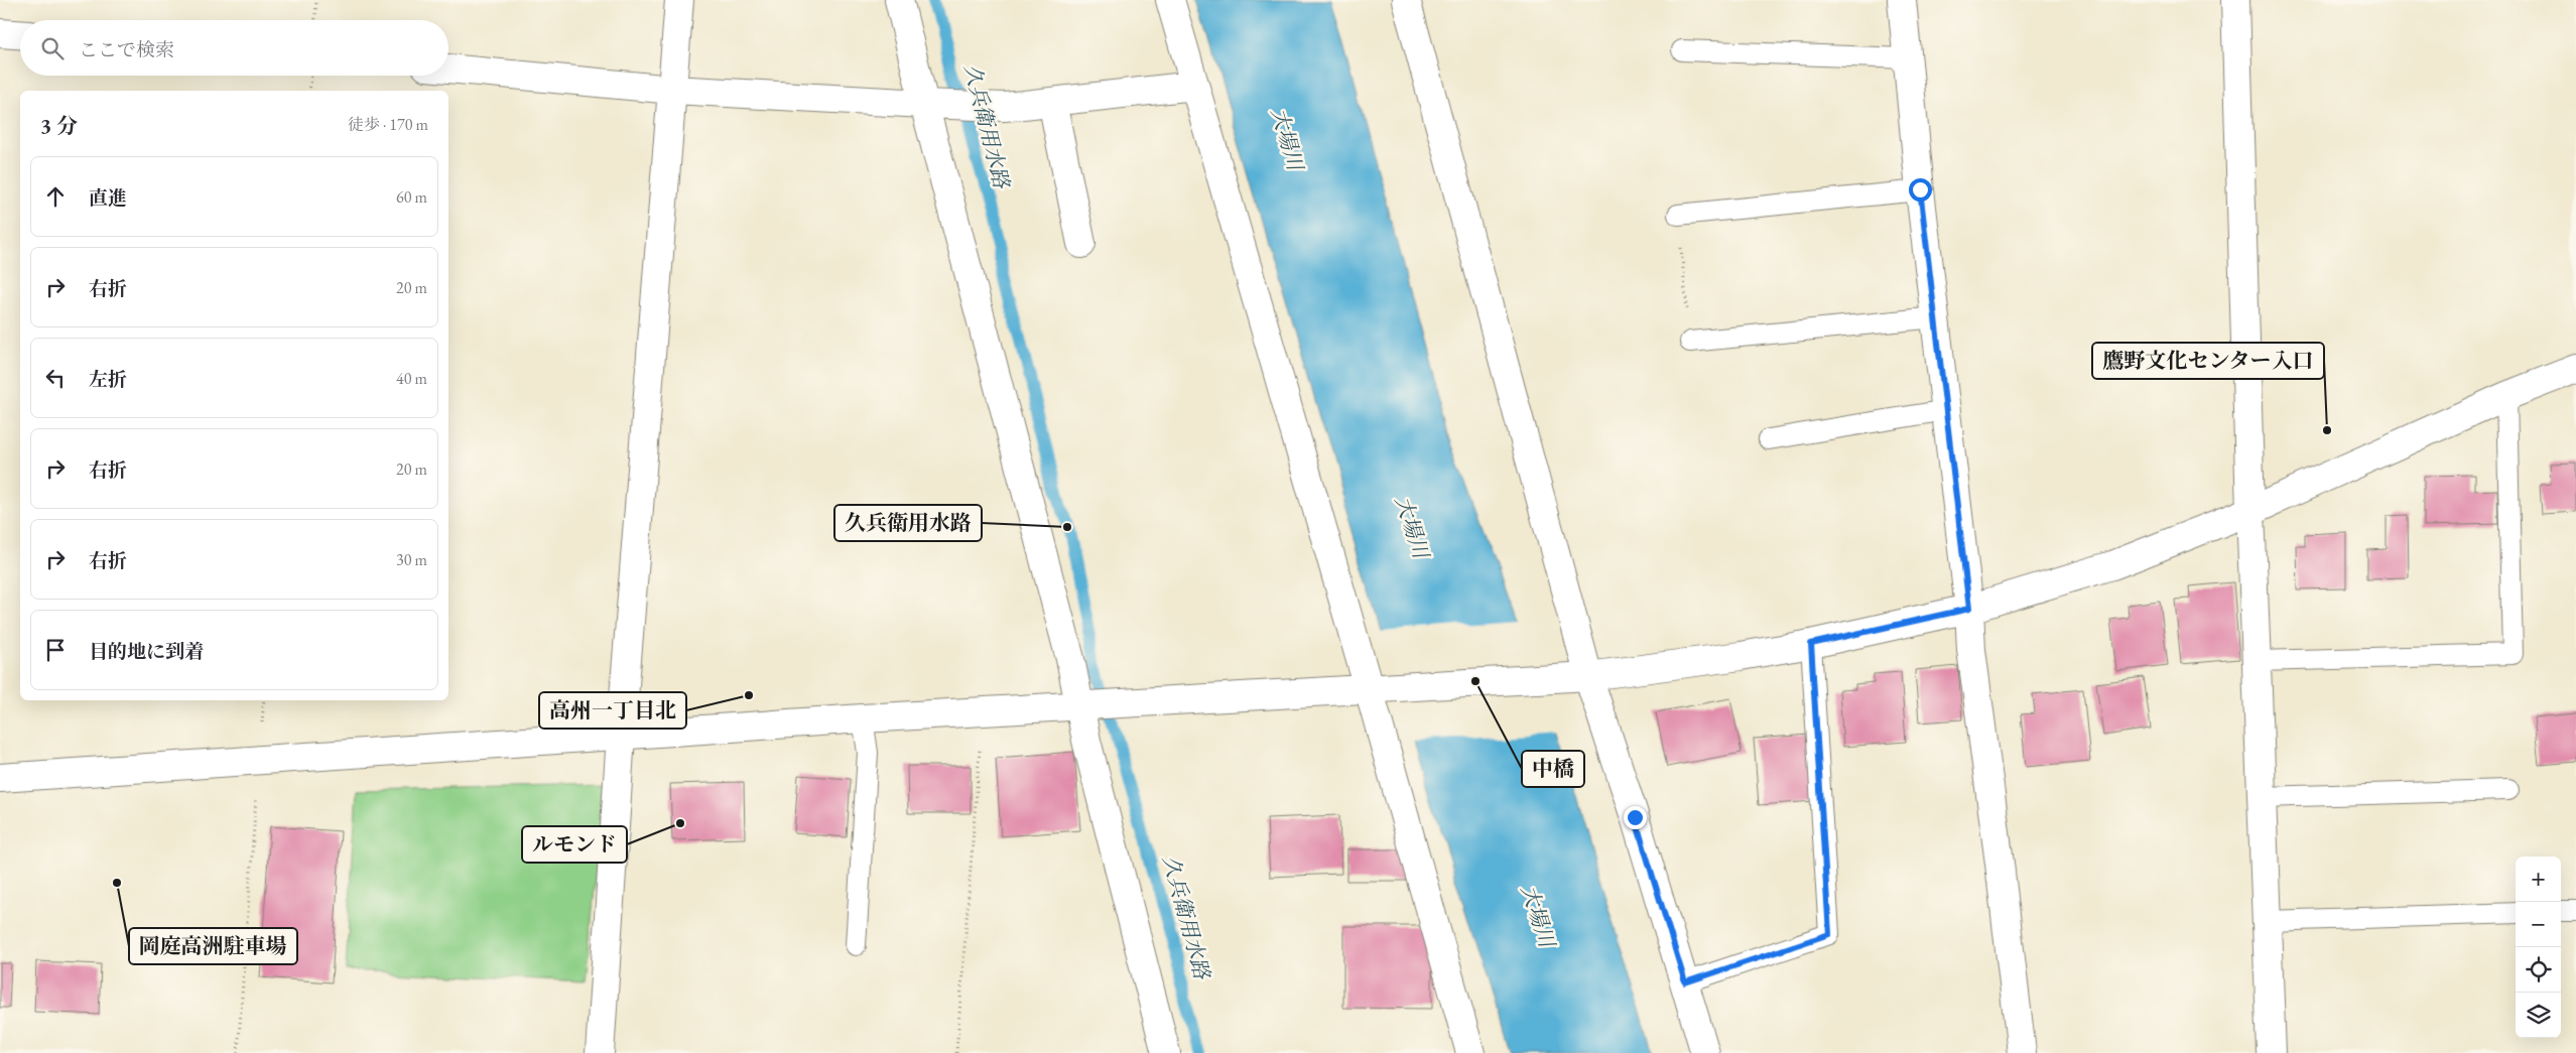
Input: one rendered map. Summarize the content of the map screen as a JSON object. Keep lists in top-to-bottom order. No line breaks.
{"water":["久兵衛用水路","大場川"],"places":["鷹野文化センター入口","久兵衛用水路","中橋","高州一丁目北","ルモンド","岡庭高洲駐車場"],"page":{"search":"ここで検索","heading":["3 分","徒歩 · 170 m"],"list":[["直進","60 m"],["右折","20 m"],["左折","40 m"],["右折","20 m"],["右折","30 m"],"目的地に到着"],"map_buttons":["+","−"]}}
